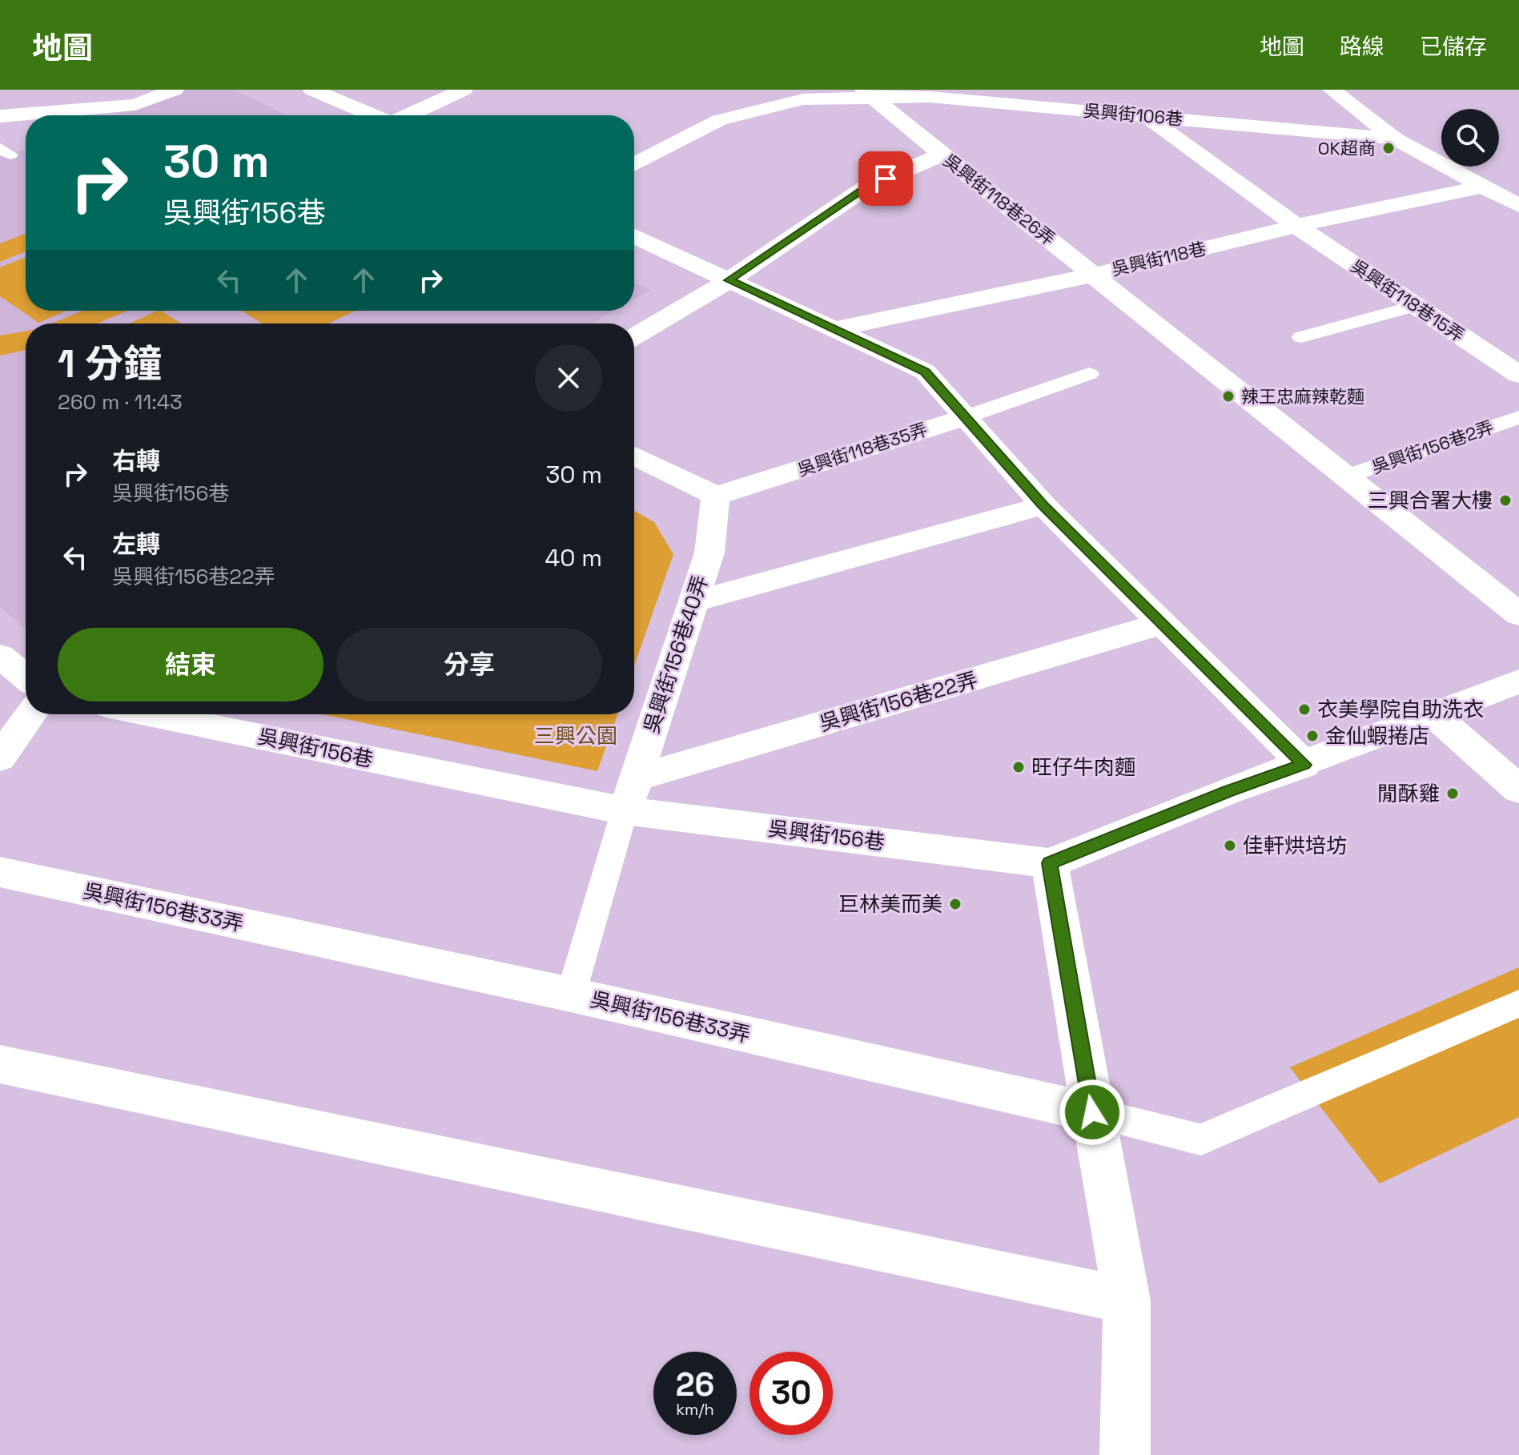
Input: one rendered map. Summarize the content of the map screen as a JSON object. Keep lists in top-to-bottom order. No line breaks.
{"streets":{"street":["吳興街106巷","吳興街118巷26弄","吳興街118巷","吳興街118巷15弄","吳興街118巷35弄","吳興街156巷40弄","吳興街156巷22弄","吳興街156巷","吳興街156巷33弄"],"lane":["吳興街156巷2弄"]},"crossings":[["吳興街106巷","吳興街118巷26弄"],["吳興街106巷","吳興街118巷15弄"],["吳興街118巷26弄","吳興街118巷"],["吳興街118巷26弄","吳興街156巷2弄"],["吳興街118巷","吳興街118巷15弄"],["吳興街118巷35弄","吳興街156巷40弄"],["吳興街156巷40弄","吳興街156巷22弄"],["吳興街156巷40弄","吳興街156巷"],["吳興街156巷22弄","吳興街156巷"]],"parks":["三興公園"],"places":["OK超商","辣王忠麻辣乾麵","三興合署大樓","衣美學院自助洗衣","金仙蝦捲店","旺仔牛肉麵","閒酥雞","佳軒烘培坊","巨林美而美"],"page":{"header":"地圖","nav":["地圖","路線","已儲存"],"turn":["30 m","吳興街156巷"],"heading":["1 分鐘","260 m · 11:43"],"list":[{"name":"右轉","note":"吳興街156巷","value":"30 m"},{"name":"左轉","note":"吳興街156巷22弄","value":"40 m"}],"buttons":["結束","分享"],"speed":"26 km/h","limit":"30"}}
